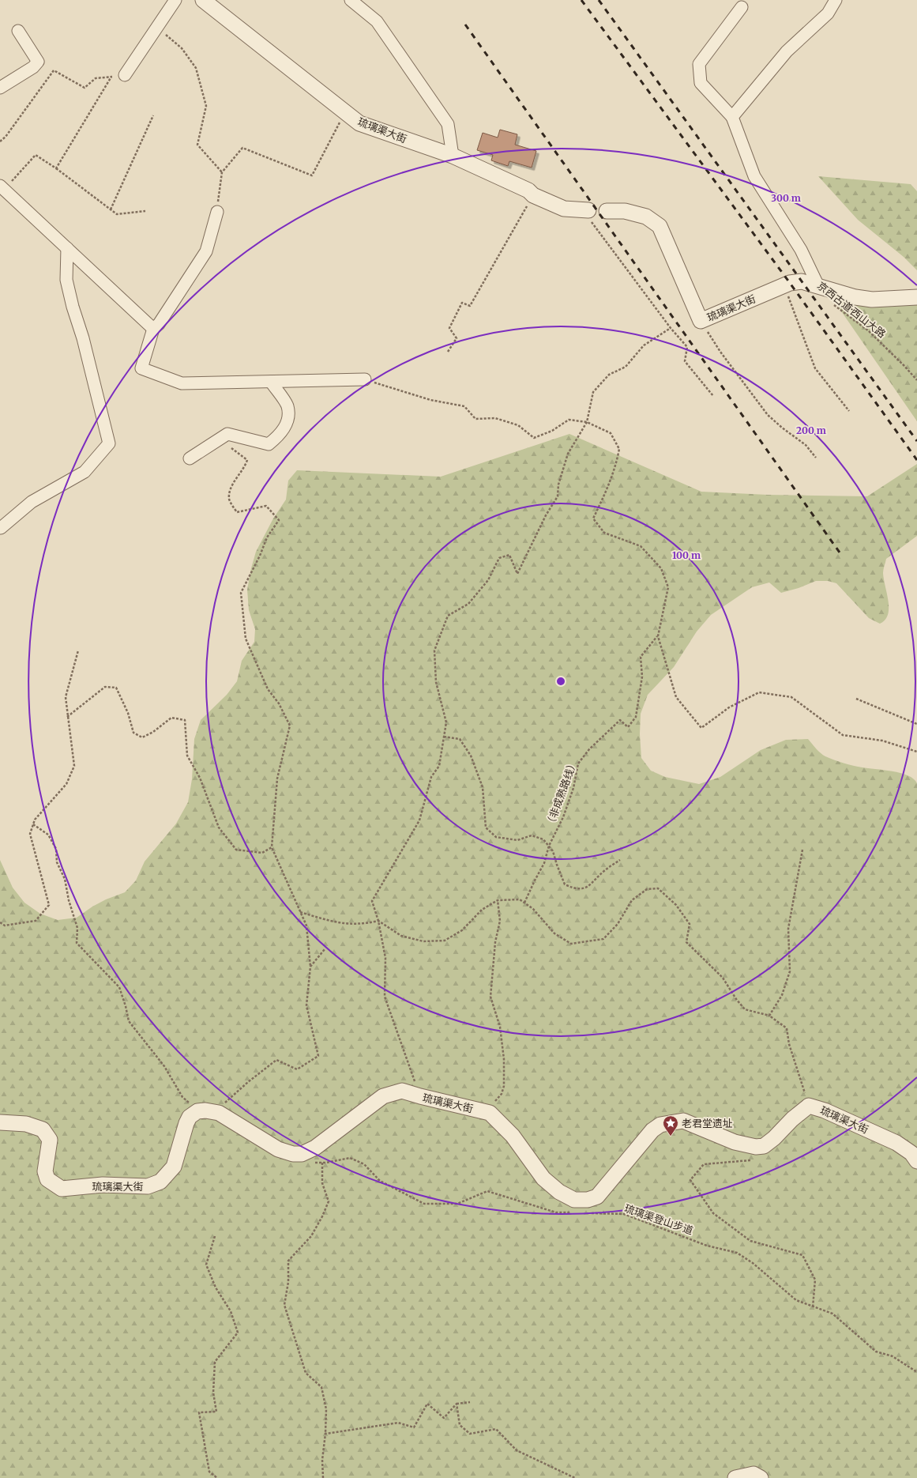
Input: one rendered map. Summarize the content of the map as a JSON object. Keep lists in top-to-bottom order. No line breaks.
{"streets":{"street":["琉璃渠大街"],"path":["京西古道·西山大路","（非成熟路线）","琉璃渠登山步道"]},"places":{"place":["老君堂遗址"]},"rings":["300 m","200 m","100 m"]}
